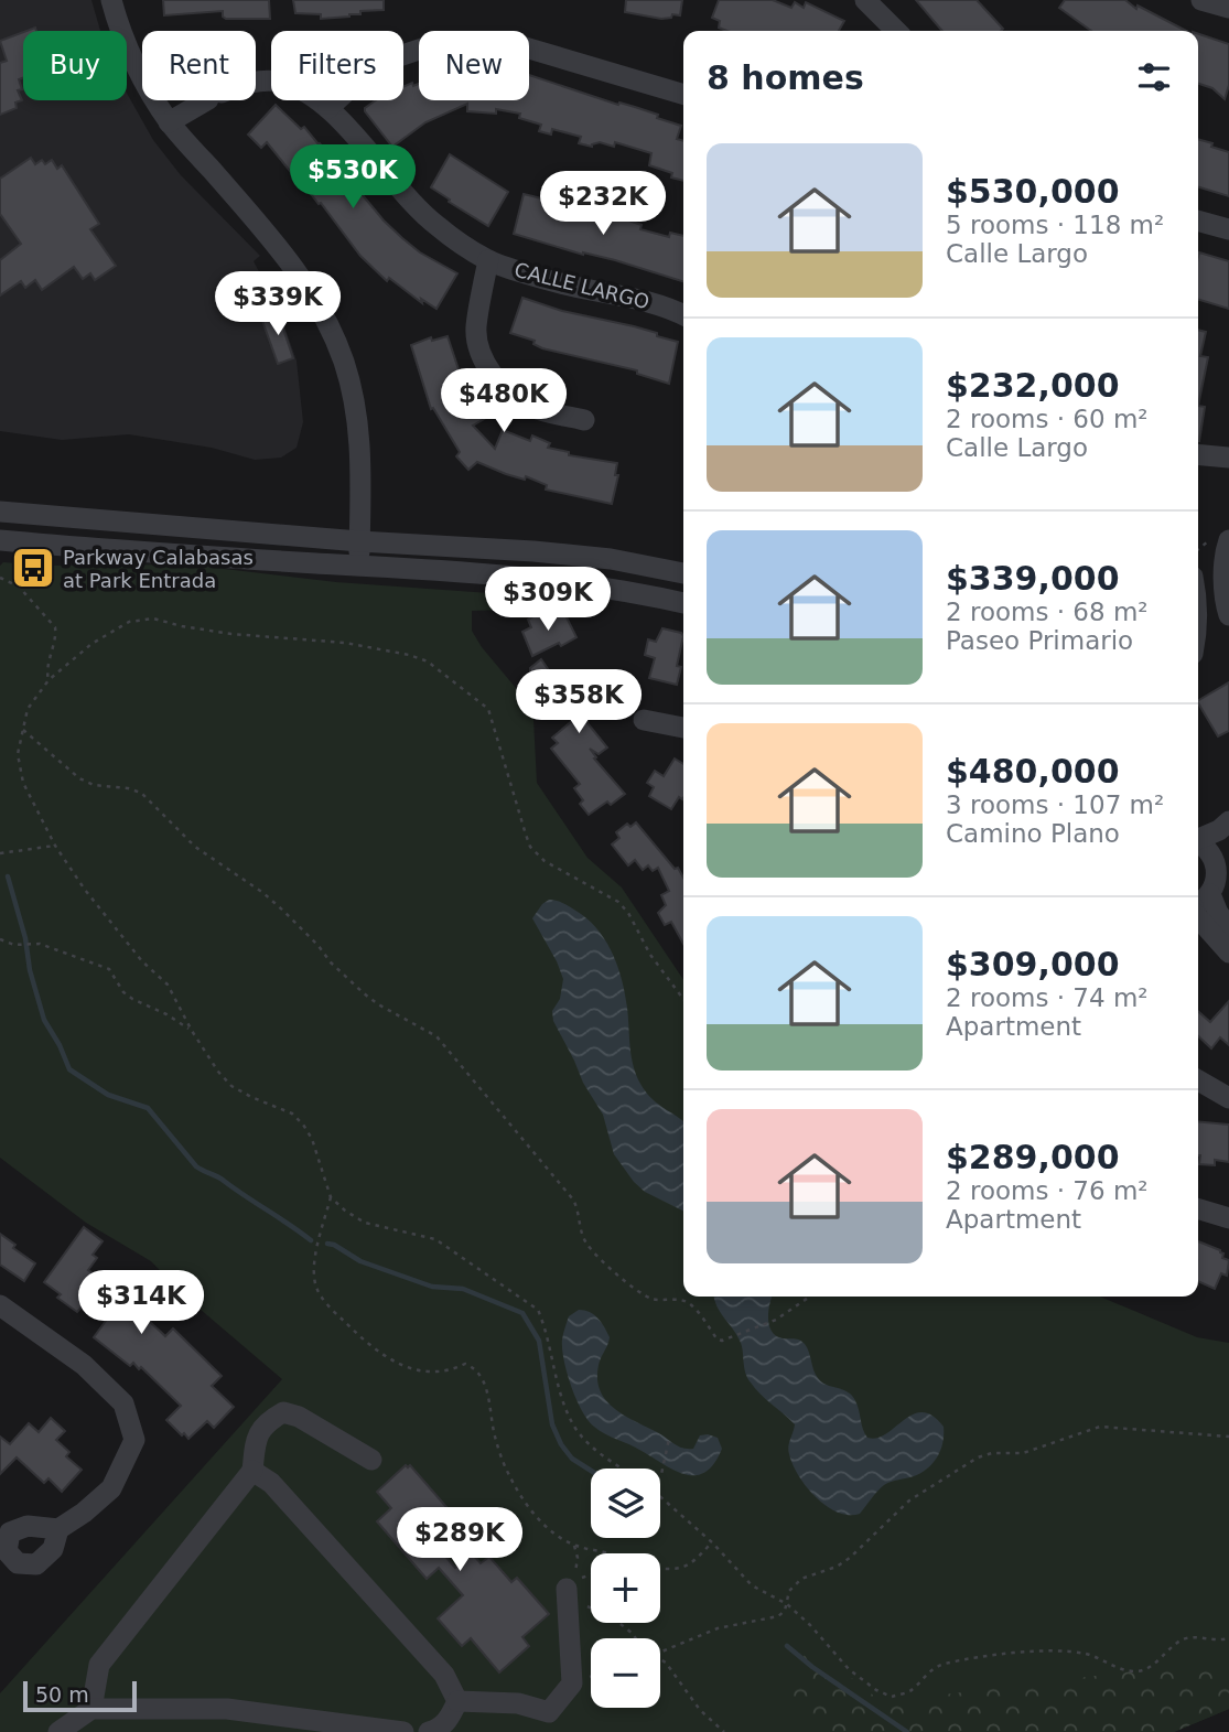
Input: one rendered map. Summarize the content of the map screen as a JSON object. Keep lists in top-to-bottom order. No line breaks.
{"streets":{"street":["CALLE LARGO"]},"places":{"bus stop":["Parkway Calabasas at Park Entrada"]},"scale_bar":"50 m","page":{"chip":["Buy","Rent","Filters","New"],"heading":"8 homes","list":[{"name":"$530,000","note":"5 rooms · 118 m² · Calle Largo"},{"name":"$232,000","note":"2 rooms · 60 m² · Calle Largo"},{"name":"$339,000","note":"2 rooms · 68 m² · Paseo Primario"},{"name":"$480,000","note":"3 rooms · 107 m² · Camino Plano"},{"name":"$309,000","note":"2 rooms · 74 m² · Apartment"},{"name":"$289,000","note":"2 rooms · 76 m² · Apartment"}],"price":["$530K","$232K","$339K","$480K","$309K","$358K","$314K","$289K"],"map_buttons":["+","−"],"scale":"50 m"}}
